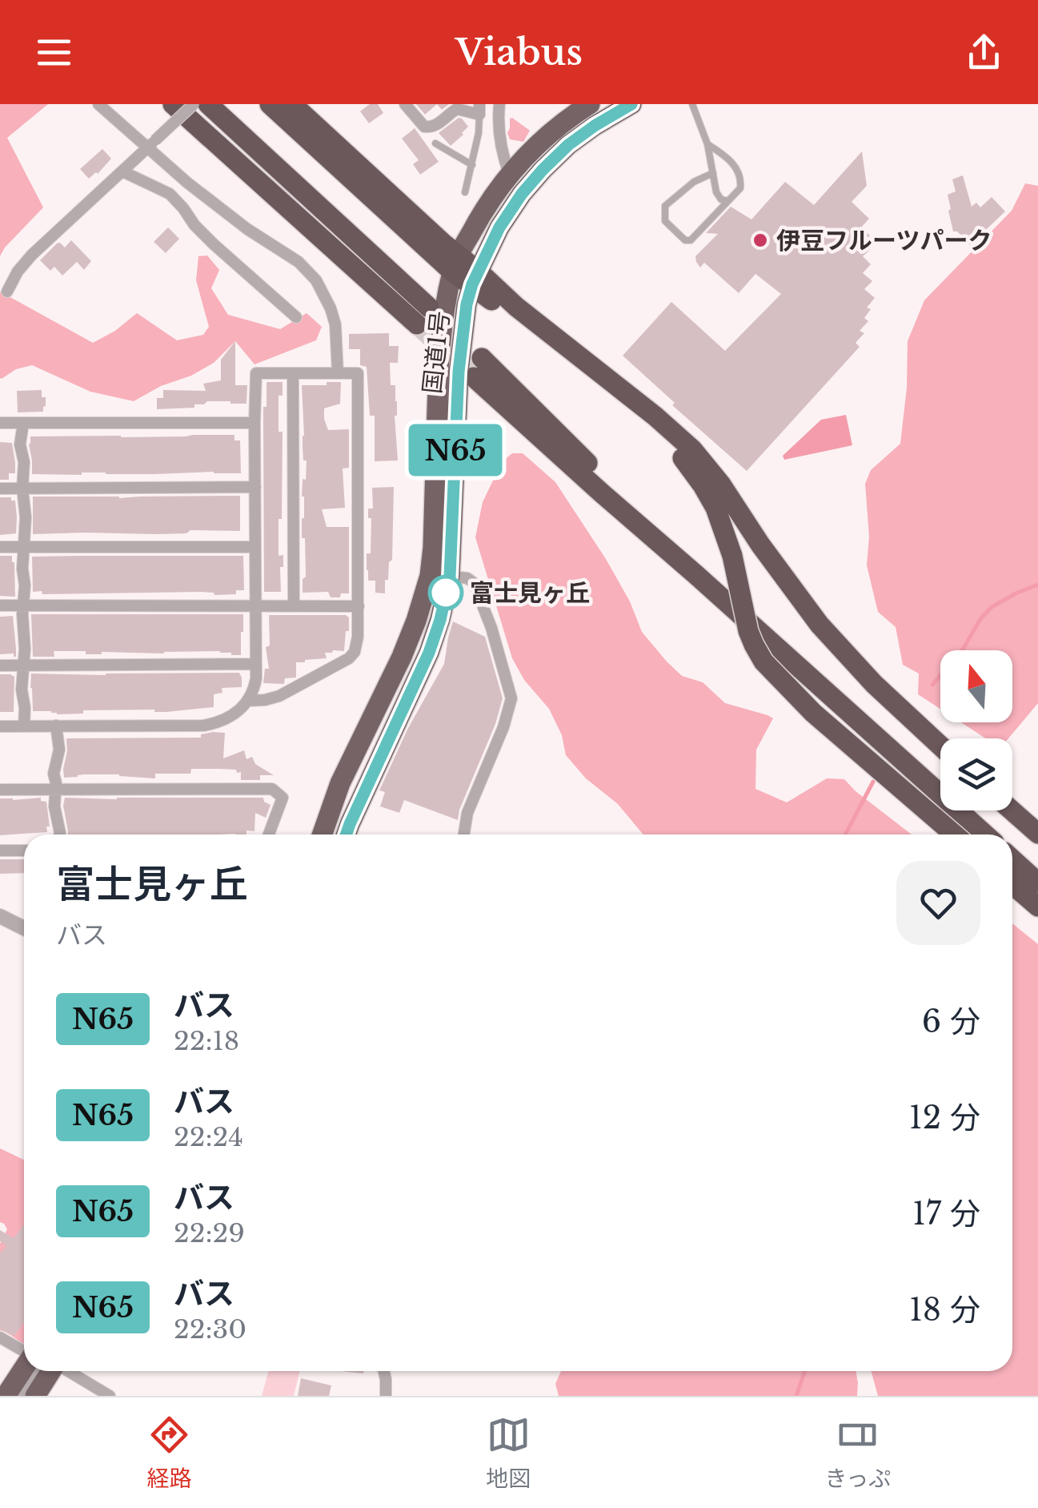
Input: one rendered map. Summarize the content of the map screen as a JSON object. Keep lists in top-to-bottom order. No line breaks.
{"streets":{"highway":["国道1号"]},"places":["伊豆フルーツパーク","富士見ヶ丘"],"lines":["bus line N65"],"north":"top","page":{"header":"Viabus","on_map":"N65","heading":["富士見ヶ丘","バス"],"list":[{"mark":"N65","name":"バス","note":"22:18","value":"6 分"},{"mark":"N65","name":"バス","note":"22:24","value":"12 分"},{"mark":"N65","name":"バス","note":"22:29","value":"17 分"},{"mark":"N65","name":"バス","note":"22:30","value":"18 分"}],"tabs":["経路","地図","きっぷ"]}}
